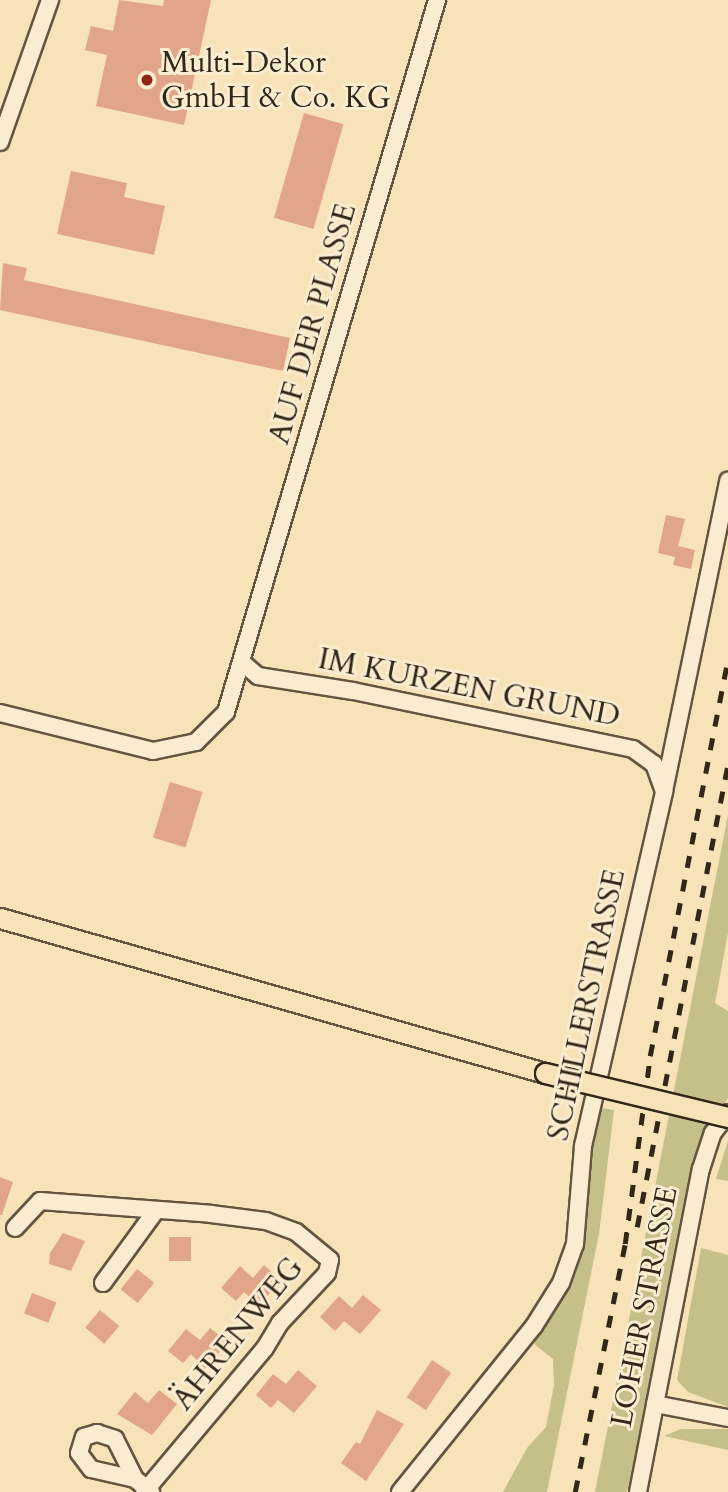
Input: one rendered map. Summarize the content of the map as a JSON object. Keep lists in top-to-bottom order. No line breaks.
{"streets":{"street":["AUF DER PLASSE","IM KURZEN GRUND","SCHILLERSTRASSE","LOHER STRASSE","ÄHRENWEG"]},"crossings":[["AUF DER PLASSE","IM KURZEN GRUND"],["IM KURZEN GRUND","SCHILLERSTRASSE"]],"places":["Multi-Dekor GmbH & Co. KG"]}
